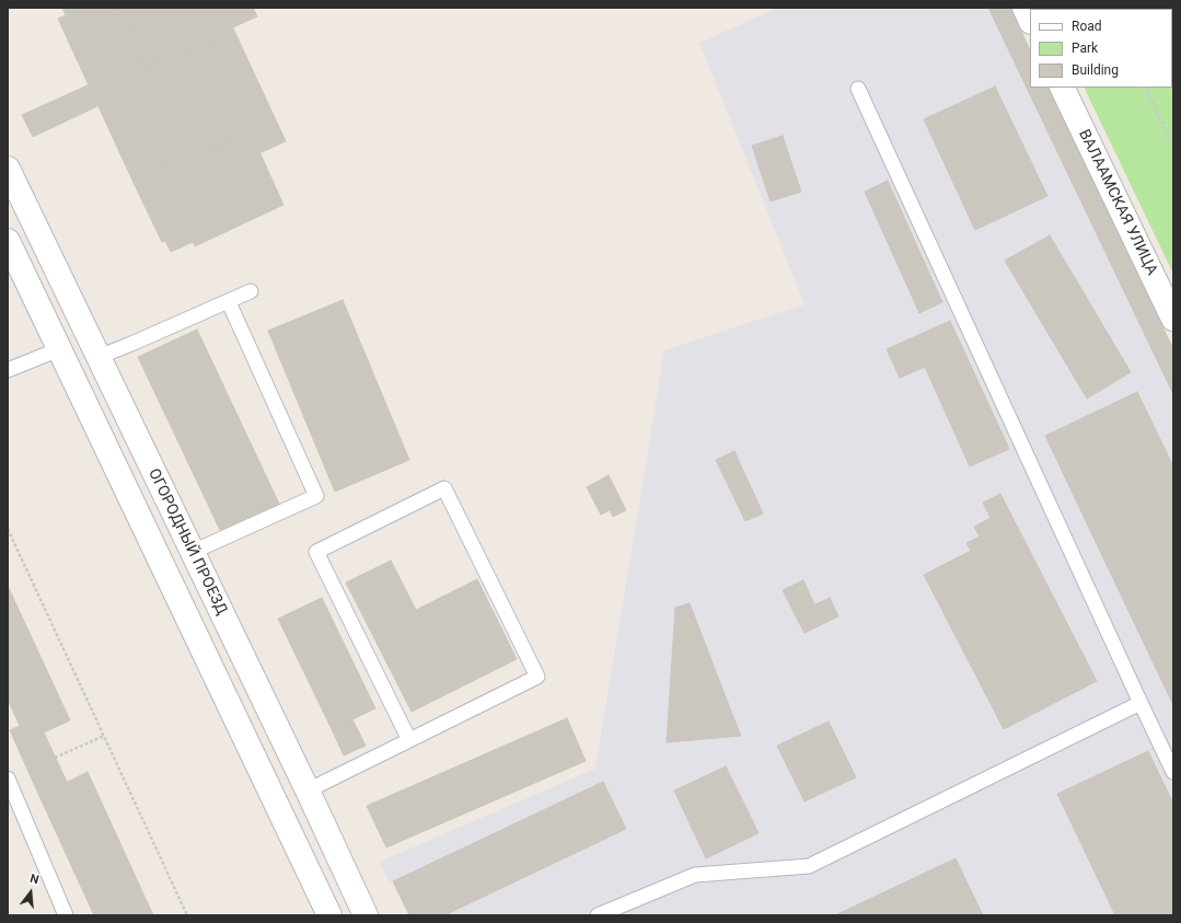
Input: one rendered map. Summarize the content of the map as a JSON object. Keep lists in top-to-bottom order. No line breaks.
{"streets":{"main road":["ВАЛААМСКАЯ УЛИЦА","ОГОРОДНЫЙ ПРОЕЗД"]},"legend":["Road","Park","Building"],"north":"top"}
